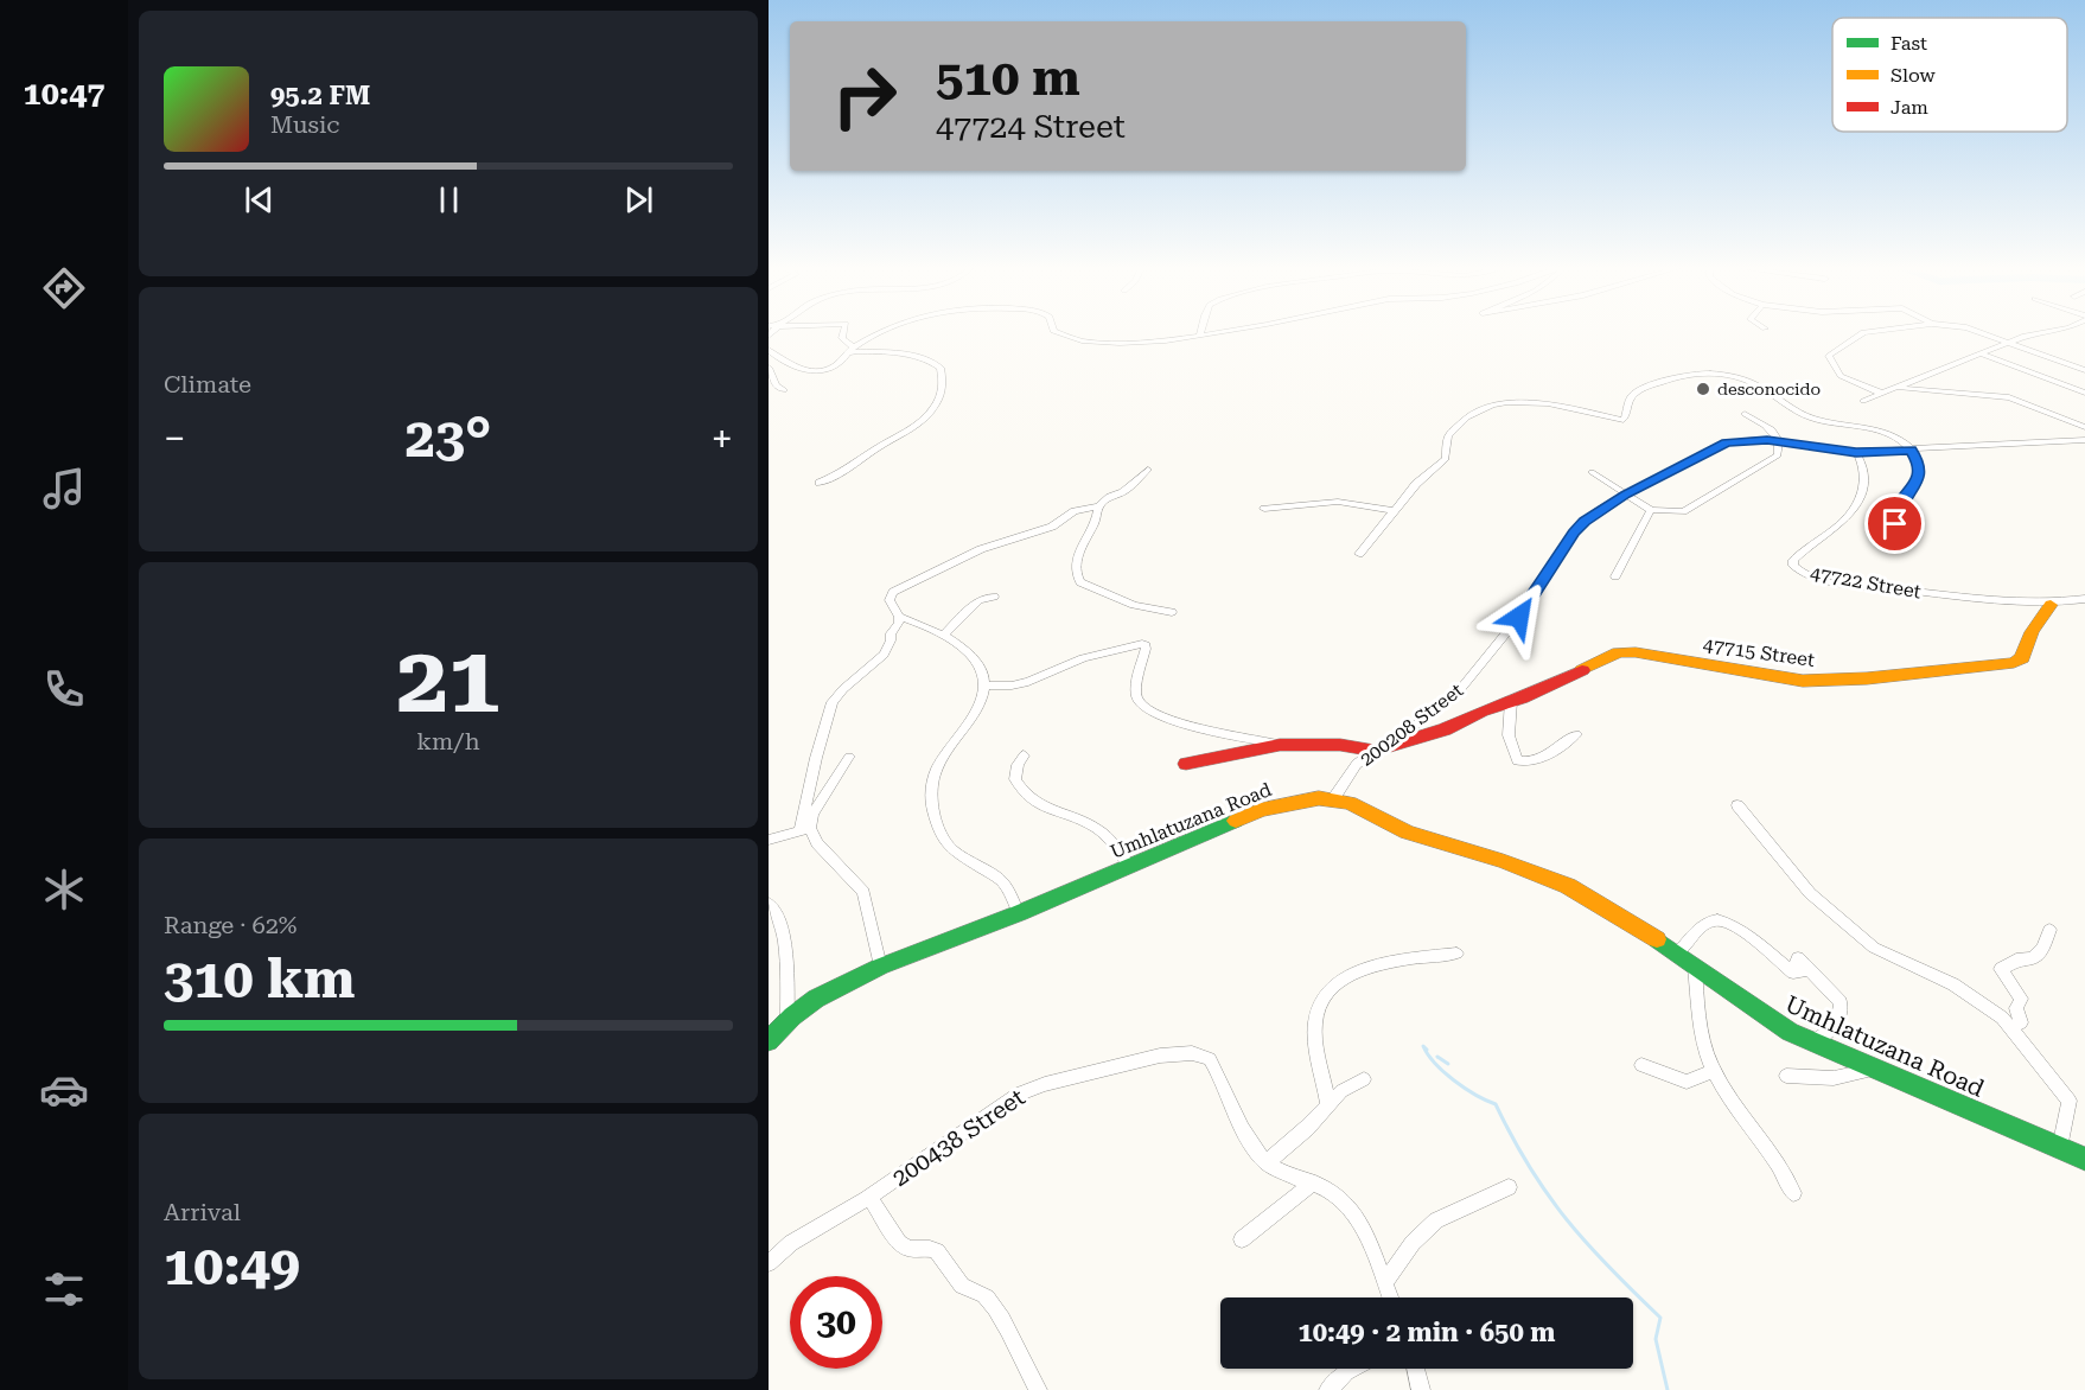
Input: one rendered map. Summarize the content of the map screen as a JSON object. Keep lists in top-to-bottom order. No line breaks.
{"streets":{"street":["47722 Street","47715 Street","200208 Street","Umhlatuzana Road","200438 Street"]},"crossings":[["47722 Street","47715 Street"],["47722 Street","200208 Street"],["47715 Street","200208 Street"],["200208 Street","Umhlatuzana Road"]],"places":["desconocido"],"legend":["Fast","Slow","Jam"],"page":{"tabs":"10:47","turn":["510 m","47724 Street"],"song":["95.2 FM","Music"],"tile":["Climate",["21","km/h"],["Range · 62%","310 km"],["Arrival","10:49"]],"heat":["−","23°","+"],"limit":"30","trip":"10:49 · 2 min · 650 m"}}
